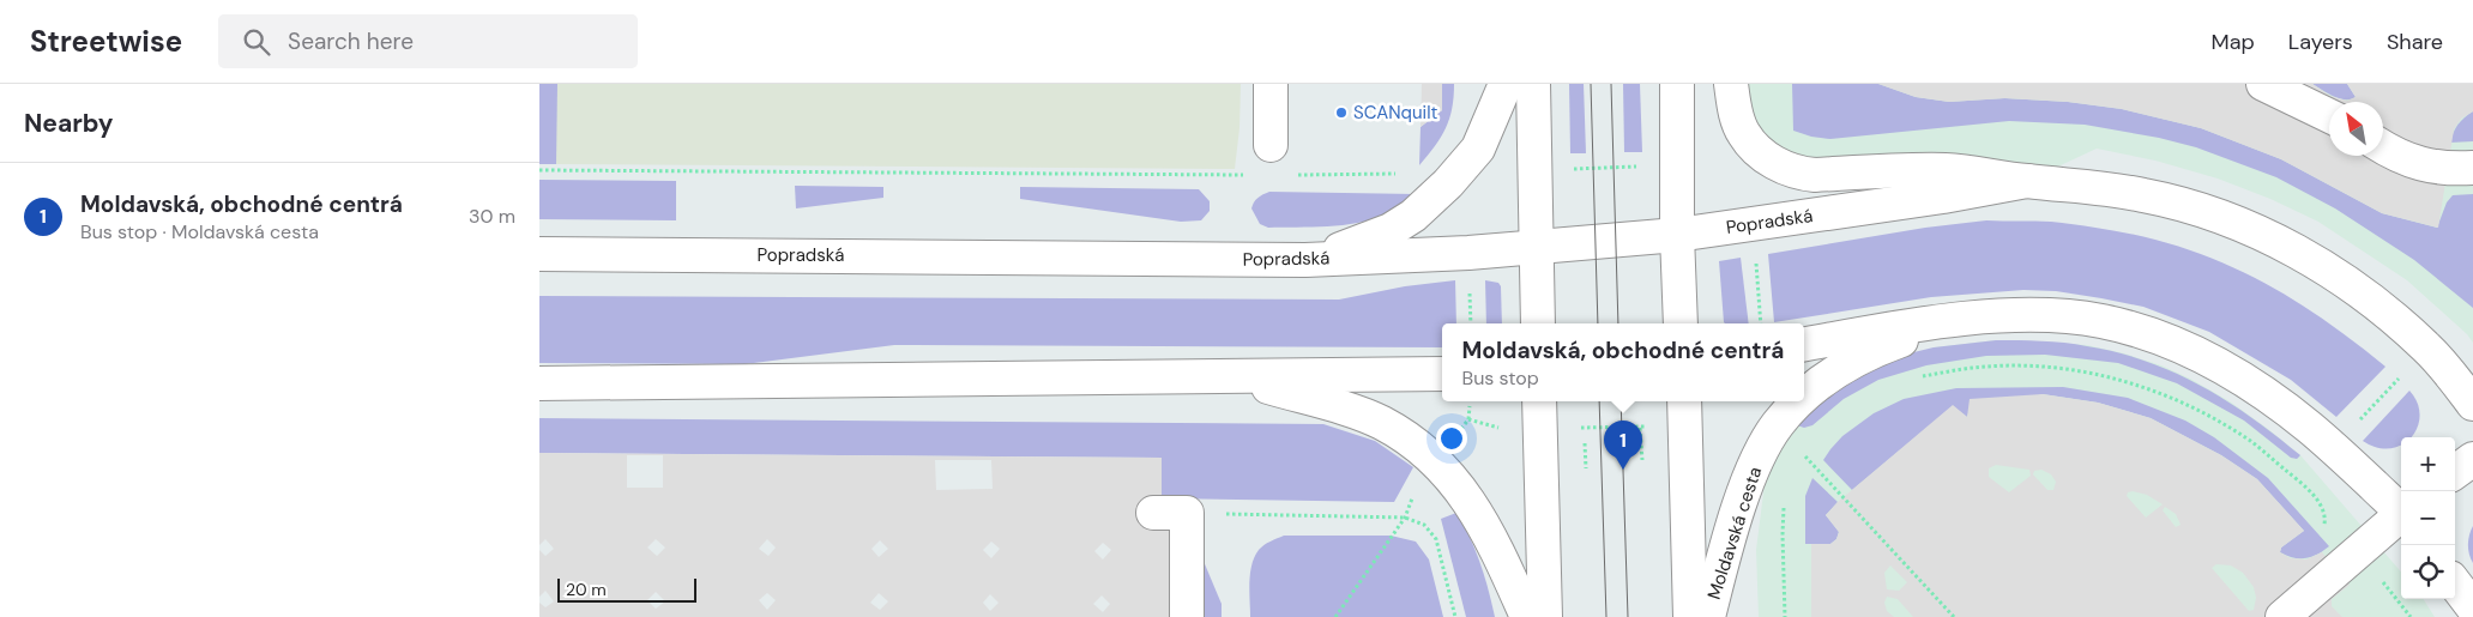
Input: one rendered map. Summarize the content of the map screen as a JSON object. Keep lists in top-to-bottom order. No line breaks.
{"streets":{"street":["Popradská","Moldavská cesta"]},"places":["SCANquilt"],"scale_bar":"20 m","north":"top left","page":{"header":"Streetwise","search":"Search here","nav":["Map","Layers","Share"],"heading":"Nearby","list":[{"mark":"1","name":"Moldavská, obchodné centrá","note":"Bus stop · Moldavská cesta","value":"30 m"}],"popup":["Moldavská, obchodné centrá","Bus stop"],"pins":"1","map_buttons":["+","−"],"scale":"20 m"}}
